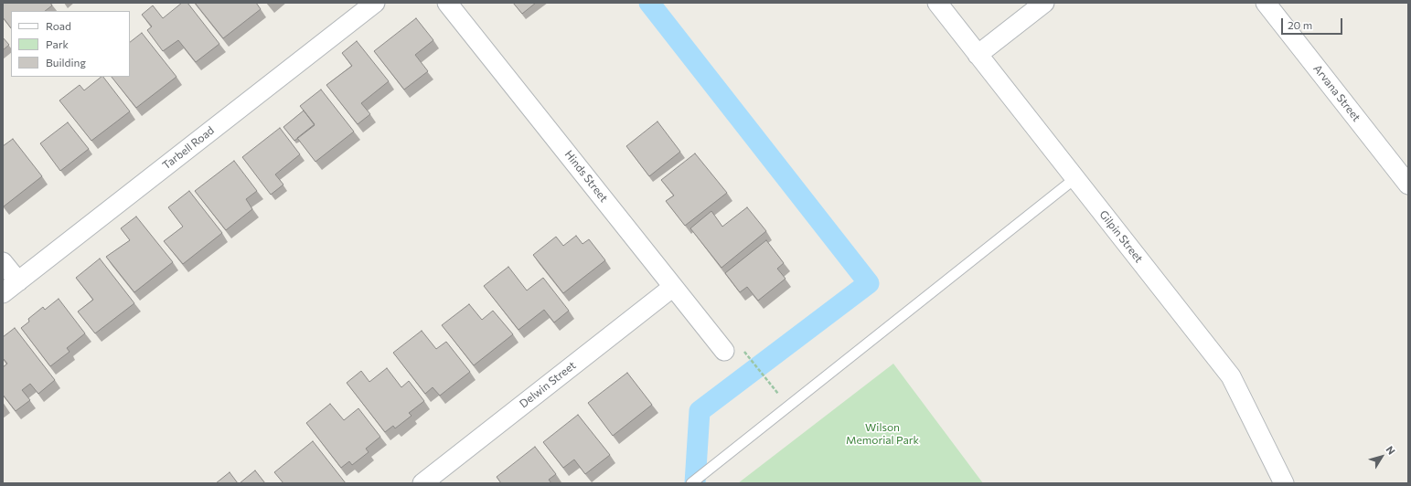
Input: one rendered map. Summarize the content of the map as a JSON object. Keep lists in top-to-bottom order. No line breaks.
{"streets":{"street":["Arvana Street","Tarbell Road","Hinds Street","Gilpin Street","Delwin Street"]},"crossings":[["Hinds Street","Delwin Street"]],"parks":["Wilson Memorial Park"],"legend":["Road","Park","Building"],"scale_bar":"20 m","north":"top right"}
